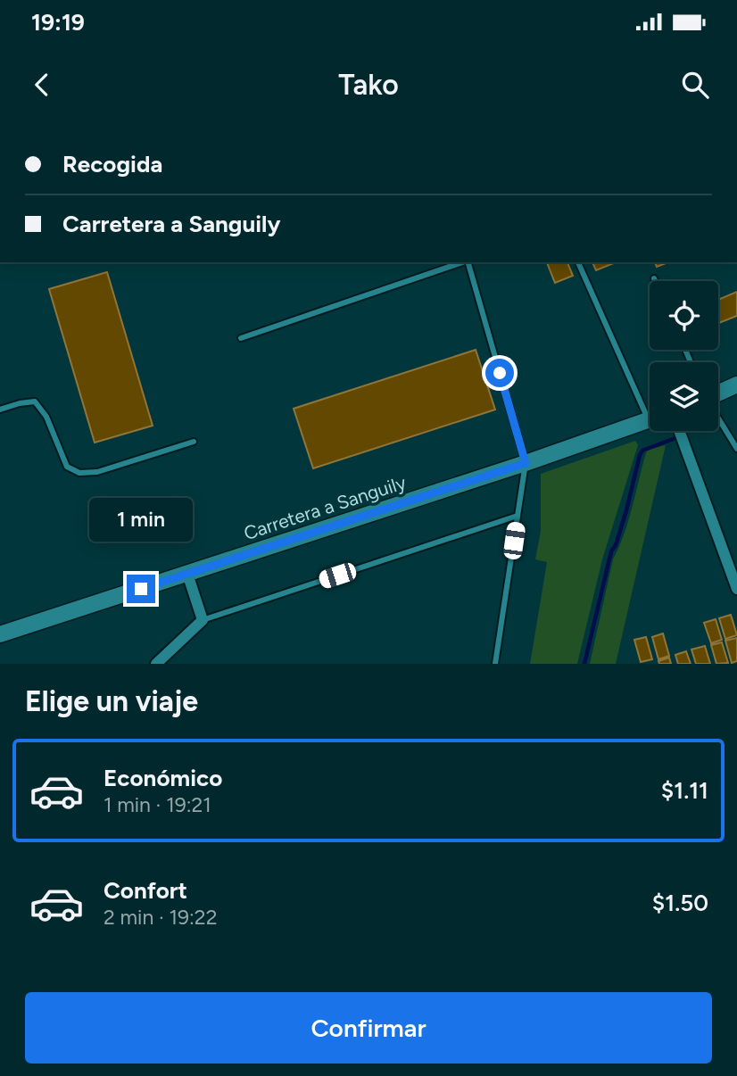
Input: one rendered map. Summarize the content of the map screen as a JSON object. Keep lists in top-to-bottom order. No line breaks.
{"streets":{"street":["Carretera a Sanguily"]},"page":{"status":"19:19","header":"Tako","banner":["Recogida","Carretera a Sanguily"],"bubble":"1 min","heading":"Elige un viaje","list":[{"name":"Económico","note":"1 min · 19:21","value":"$1.11"},{"name":"Confort","note":"2 min · 19:22","value":"$1.50"}],"buttons":"Confirmar"}}
